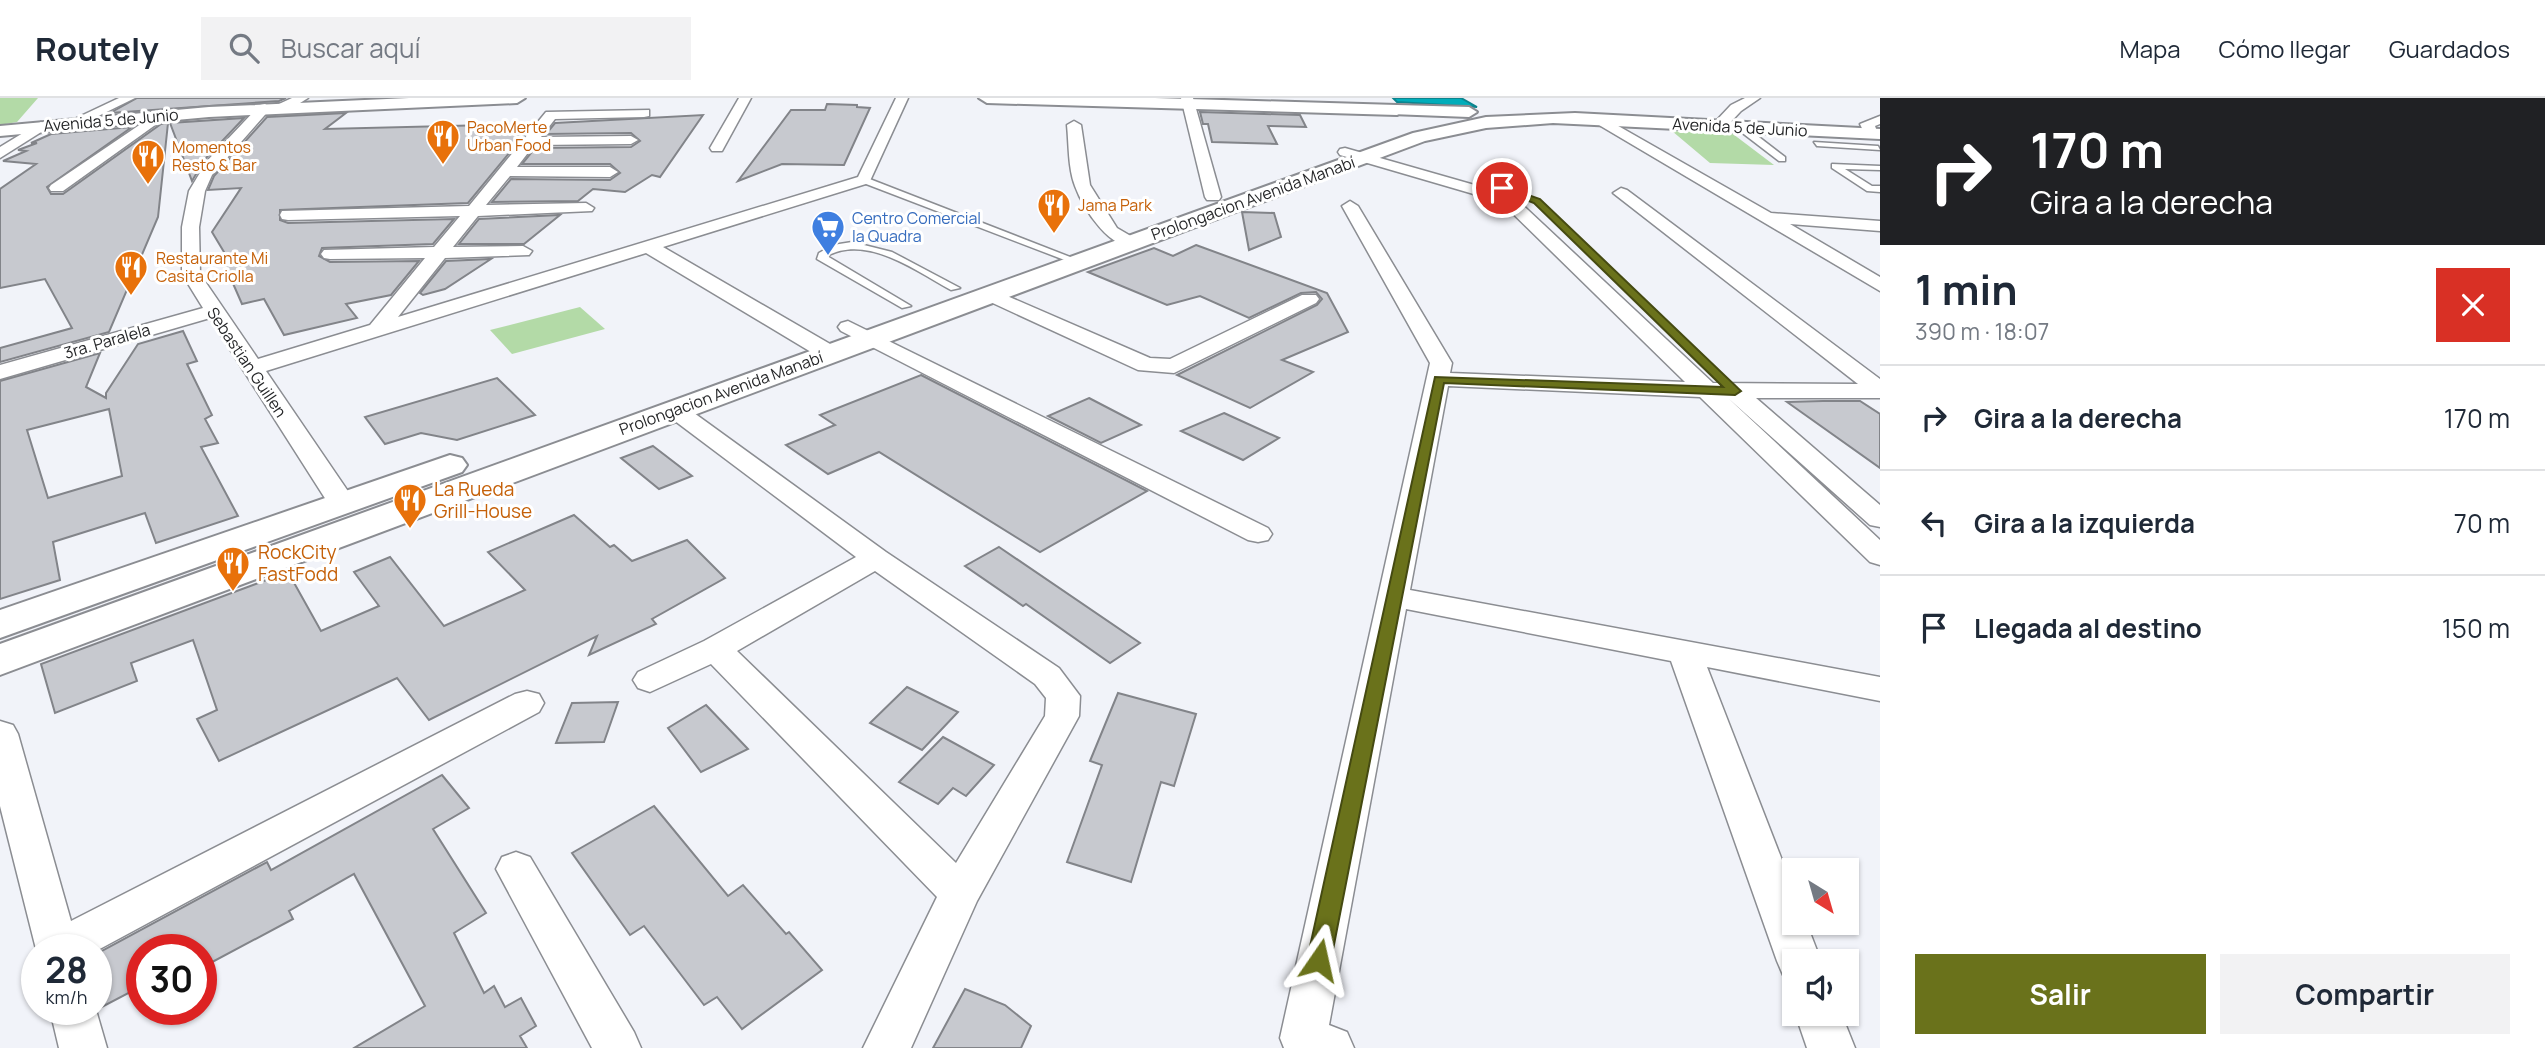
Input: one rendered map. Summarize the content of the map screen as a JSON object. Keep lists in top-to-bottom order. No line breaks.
{"streets":{"main road":["Avenida 5 de Junio","Prolongacion Avenida Manabí"],"street":["3ra. Paralela","Sebastian Guillen"]},"crossings":[["Avenida 5 de Junio","Prolongacion Avenida Manabí"],["Avenida 5 de Junio","Sebastian Guillen"],["Prolongacion Avenida Manabí","Sebastian Guillen"],["3ra. Paralela","Sebastian Guillen"]],"places":{"restaurant":["PacoMerte Urban Food","Momentos Resto & Bar","Jama Park","Restaurante Mi Casita Criolla","La Rueda Grill-House","RockCity FastFodd"],"supermarket":["Centro Comercial la Quadra"]},"north":"bottom right","page":{"header":"Routely","search":"Buscar aquí","nav":["Mapa","Cómo llegar","Guardados"],"turn":["170 m","Gira a la derecha"],"heading":["1 min","390 m · 18:07"],"list":[{"name":"Gira a la derecha","value":"170 m"},{"name":"Gira a la izquierda","value":"70 m"},{"name":"Llegada al destino","value":"150 m"}],"speed":"28 km/h","limit":"30","buttons":["Salir","Compartir"]}}
